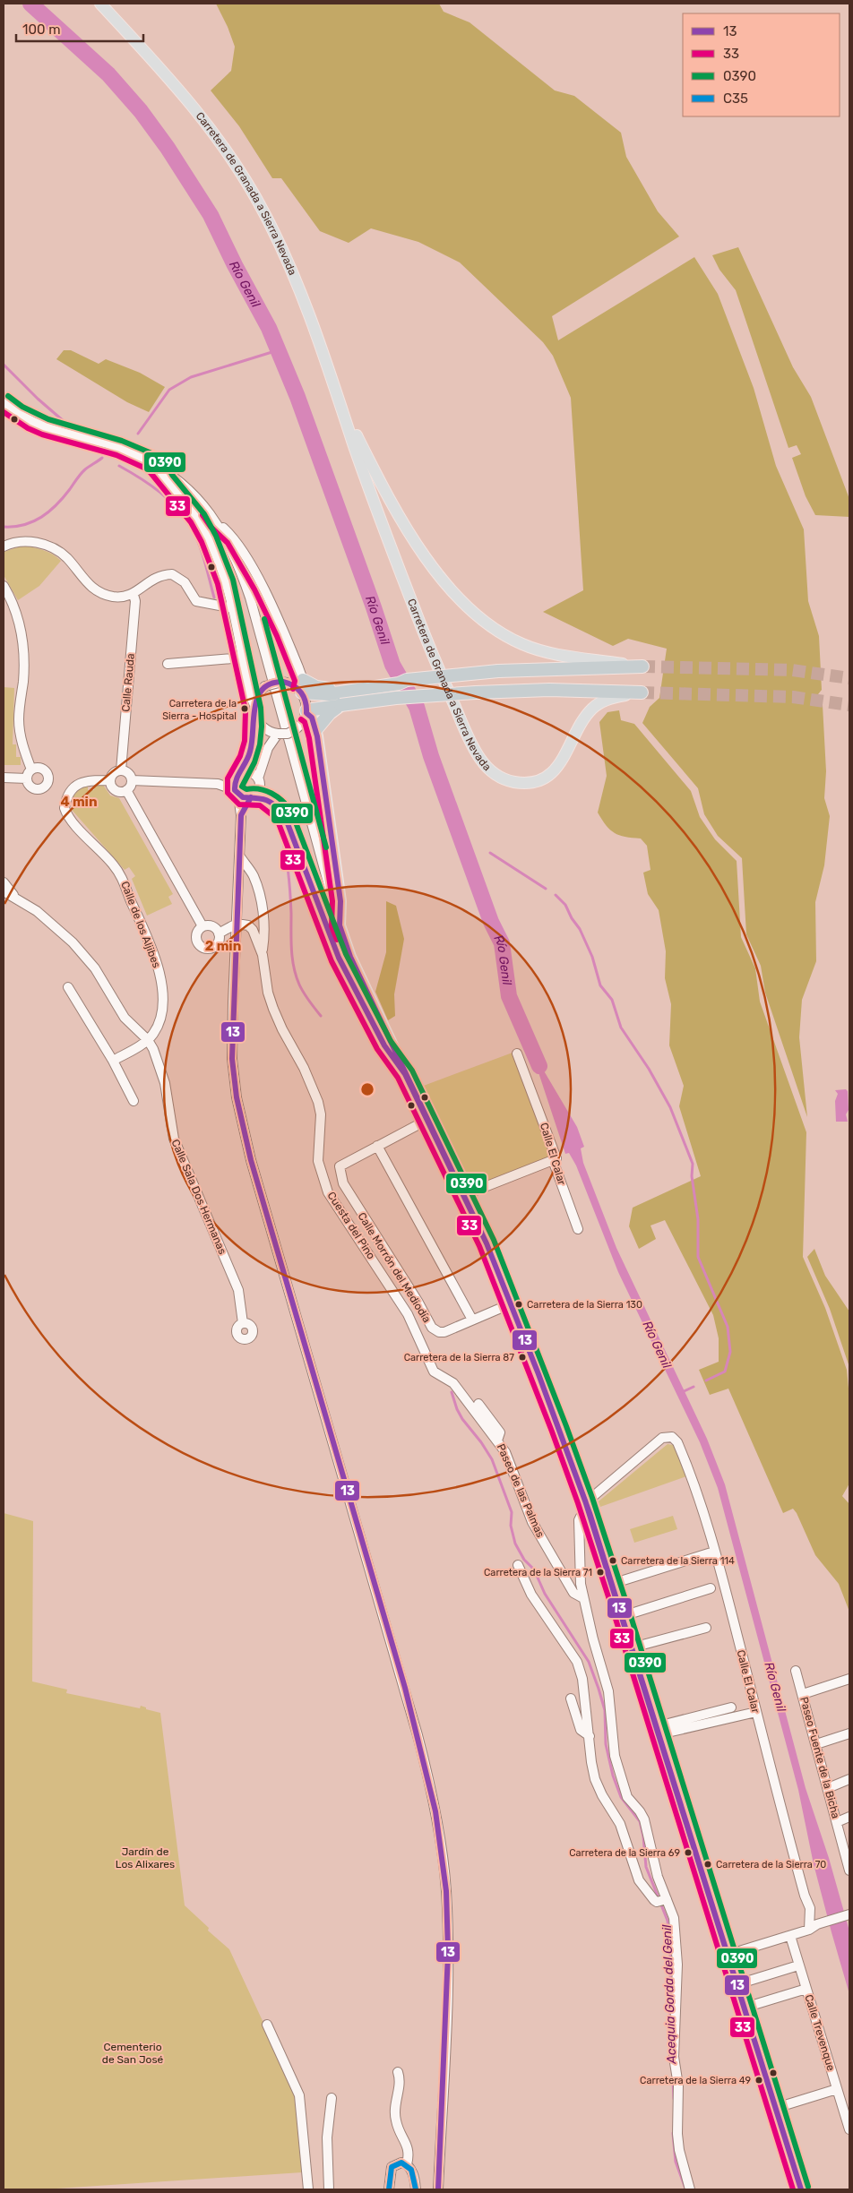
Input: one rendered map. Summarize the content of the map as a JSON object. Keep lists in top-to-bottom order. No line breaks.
{"streets":{"main road":["Carretera de Granada a Sierra Nevada"],"street":["Calle Rauda","Calle de los Aljibes","Calle El Calar","Calle Sala Dos Hermanas","Cuesta del Pino","Calle Morrón del Mediodía","Paseo de las Palmas","Paseo Fuente de la Bicha","Calle Trevenque"]},"crossings":[["Calle Rauda","Calle de los Aljibes"],["Calle de los Aljibes","Calle Sala Dos Hermanas"],["Cuesta del Pino","Paseo de las Palmas"]],"water":["Río Genil","Acequia Gorda del Genil"],"parks":["Jardín de Los Alixares","Cementerio de San José"],"places":["Carretera de la Sierra - Hospital","Carretera de la Sierra 130","Carretera de la Sierra 87","Carretera de la Sierra 114","Carretera de la Sierra 71","Carretera de la Sierra 69","Carretera de la Sierra 70","Carretera de la Sierra 49"],"lines":["transit line 0390","transit line 33","transit line 13","transit line C35"],"legend":["13","33","0390","C35"],"scale_bar":"100 m","rings":["4 min","2 min"]}
